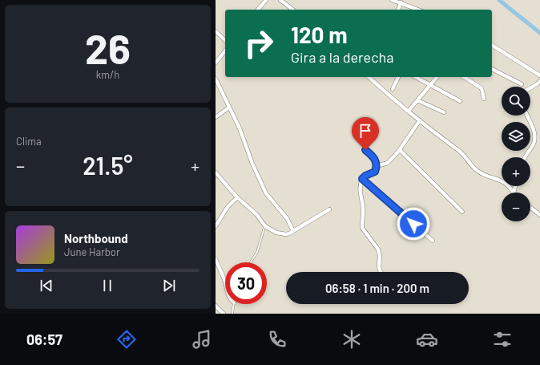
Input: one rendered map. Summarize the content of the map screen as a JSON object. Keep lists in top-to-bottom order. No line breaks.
{"page":{"tile":[["26","km/h"],"Clima"],"turn":["120 m","Gira a la derecha"],"map_buttons":["+","−"],"heat":["−","21.5°","+"],"song":["Northbound","June Harbor"],"limit":"30","trip":"06:58 · 1 min · 200 m","tabs":"06:57"}}
